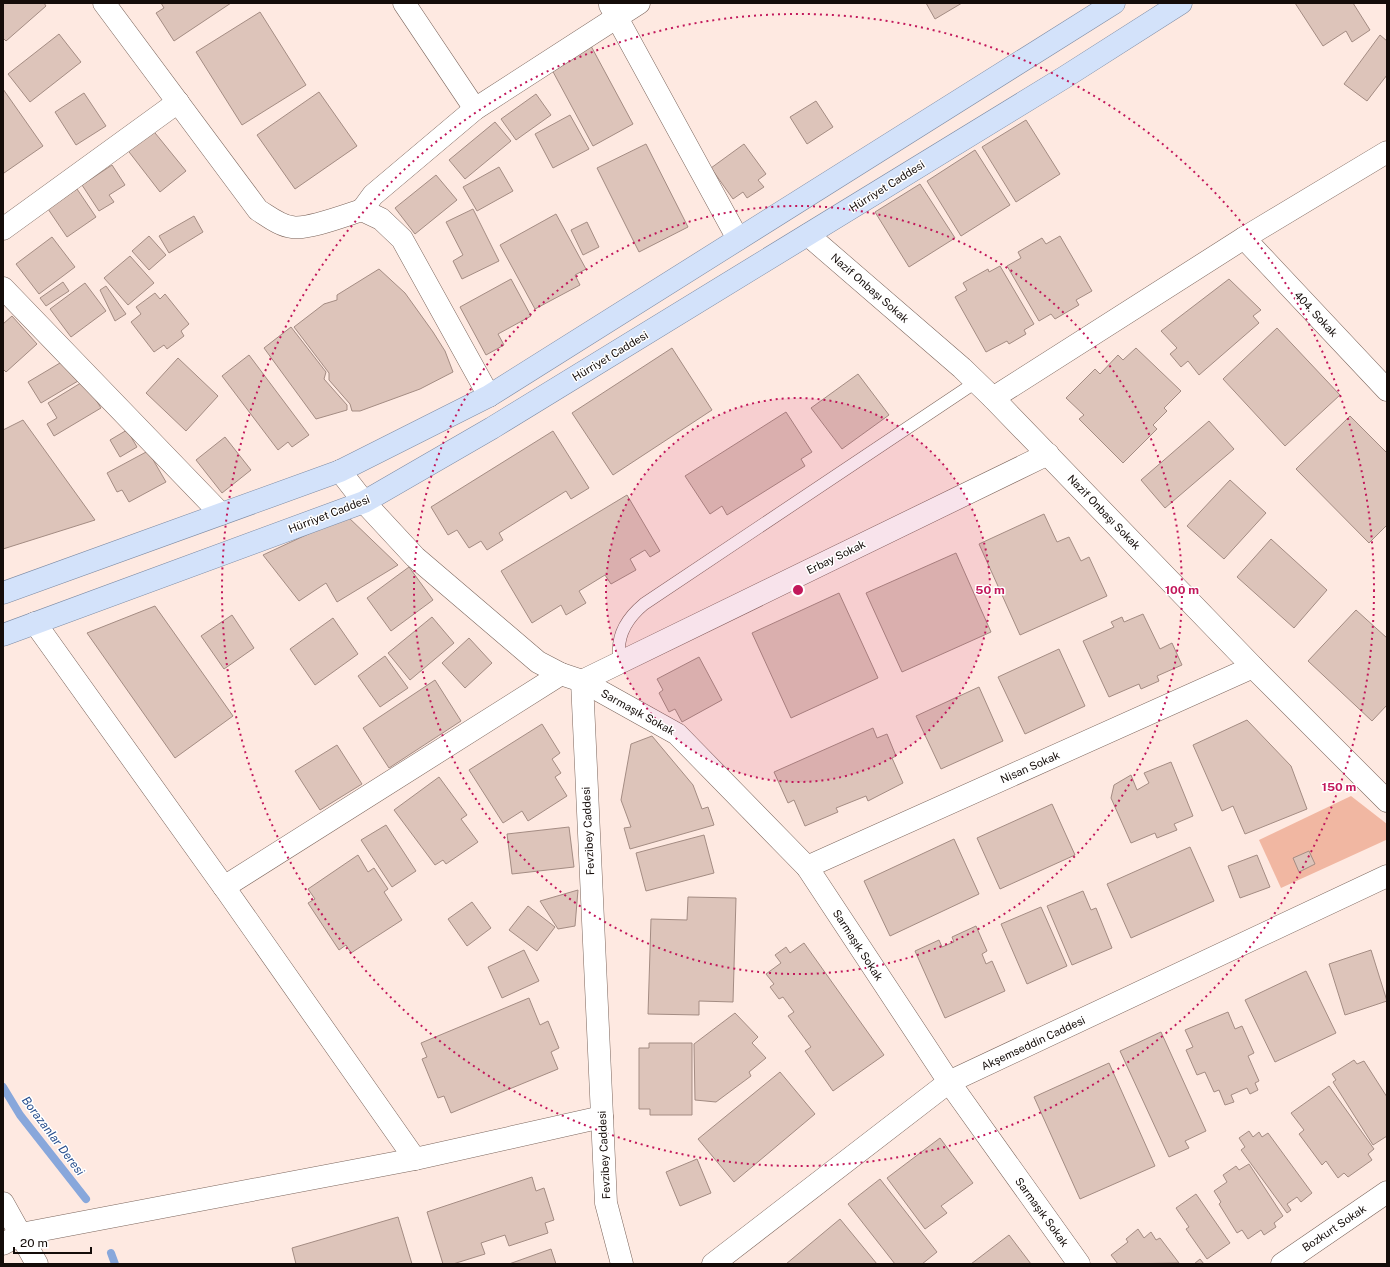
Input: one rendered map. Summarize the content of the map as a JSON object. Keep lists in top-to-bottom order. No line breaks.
{"streets":{"main road":["Hürriyet Caddesi"],"street":["Nazif Onbaşı Sokak","404. Sokak","Erbay Sokak","Sarmaşık Sokak","Nisan Sokak","Fevzibey Caddesi","Akşemseddin Caddesi","Bozkurt Sokak"]},"crossings":[["Hürriyet Caddesi","Nazif Onbaşı Sokak"],["Nazif Onbaşı Sokak","Erbay Sokak"],["Nazif Onbaşı Sokak","Nisan Sokak"],["Erbay Sokak","Sarmaşık Sokak"],["Erbay Sokak","Fevzibey Caddesi"],["Sarmaşık Sokak","Nisan Sokak"],["Sarmaşık Sokak","Fevzibey Caddesi"],["Sarmaşık Sokak","Akşemseddin Caddesi"]],"water":["Borazanlar Deresi"],"scale_bar":"20 m","rings":["50 m","100 m","150 m"]}
